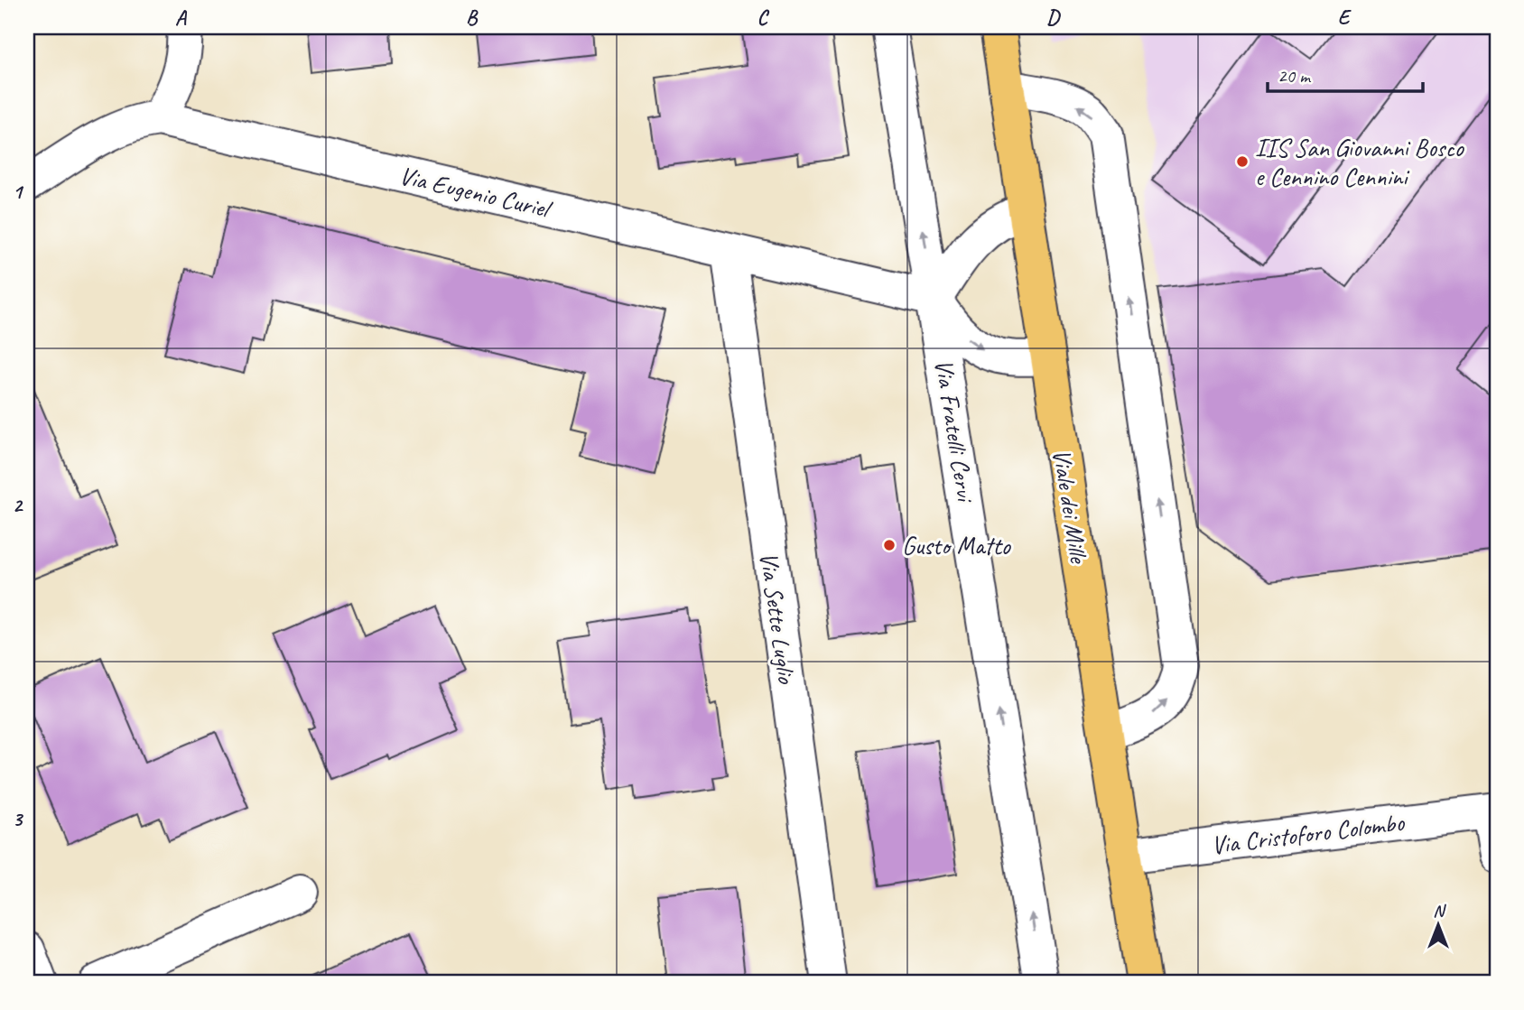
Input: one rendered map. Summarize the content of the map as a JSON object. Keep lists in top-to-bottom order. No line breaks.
{"streets":{"main road":["Viale dei Mille"],"street":["Via Eugenio Curiel","Via Fratelli Cervi","Via Sette Luglio","Via Cristoforo Colombo"]},"crossings":[["Via Eugenio Curiel","Via Fratelli Cervi"],["Via Eugenio Curiel","Via Sette Luglio"],["Viale dei Mille","Via Cristoforo Colombo"]],"one_way":["Via Fratelli Cervi"],"places":["IIS San Giovanni Bosco e Cennino Cennini","Gusto Matto"],"scale_bar":"20 m","north":"top","grid":{"columns":["A","B","C","D","E"],"rows":["1","2","3"]}}
